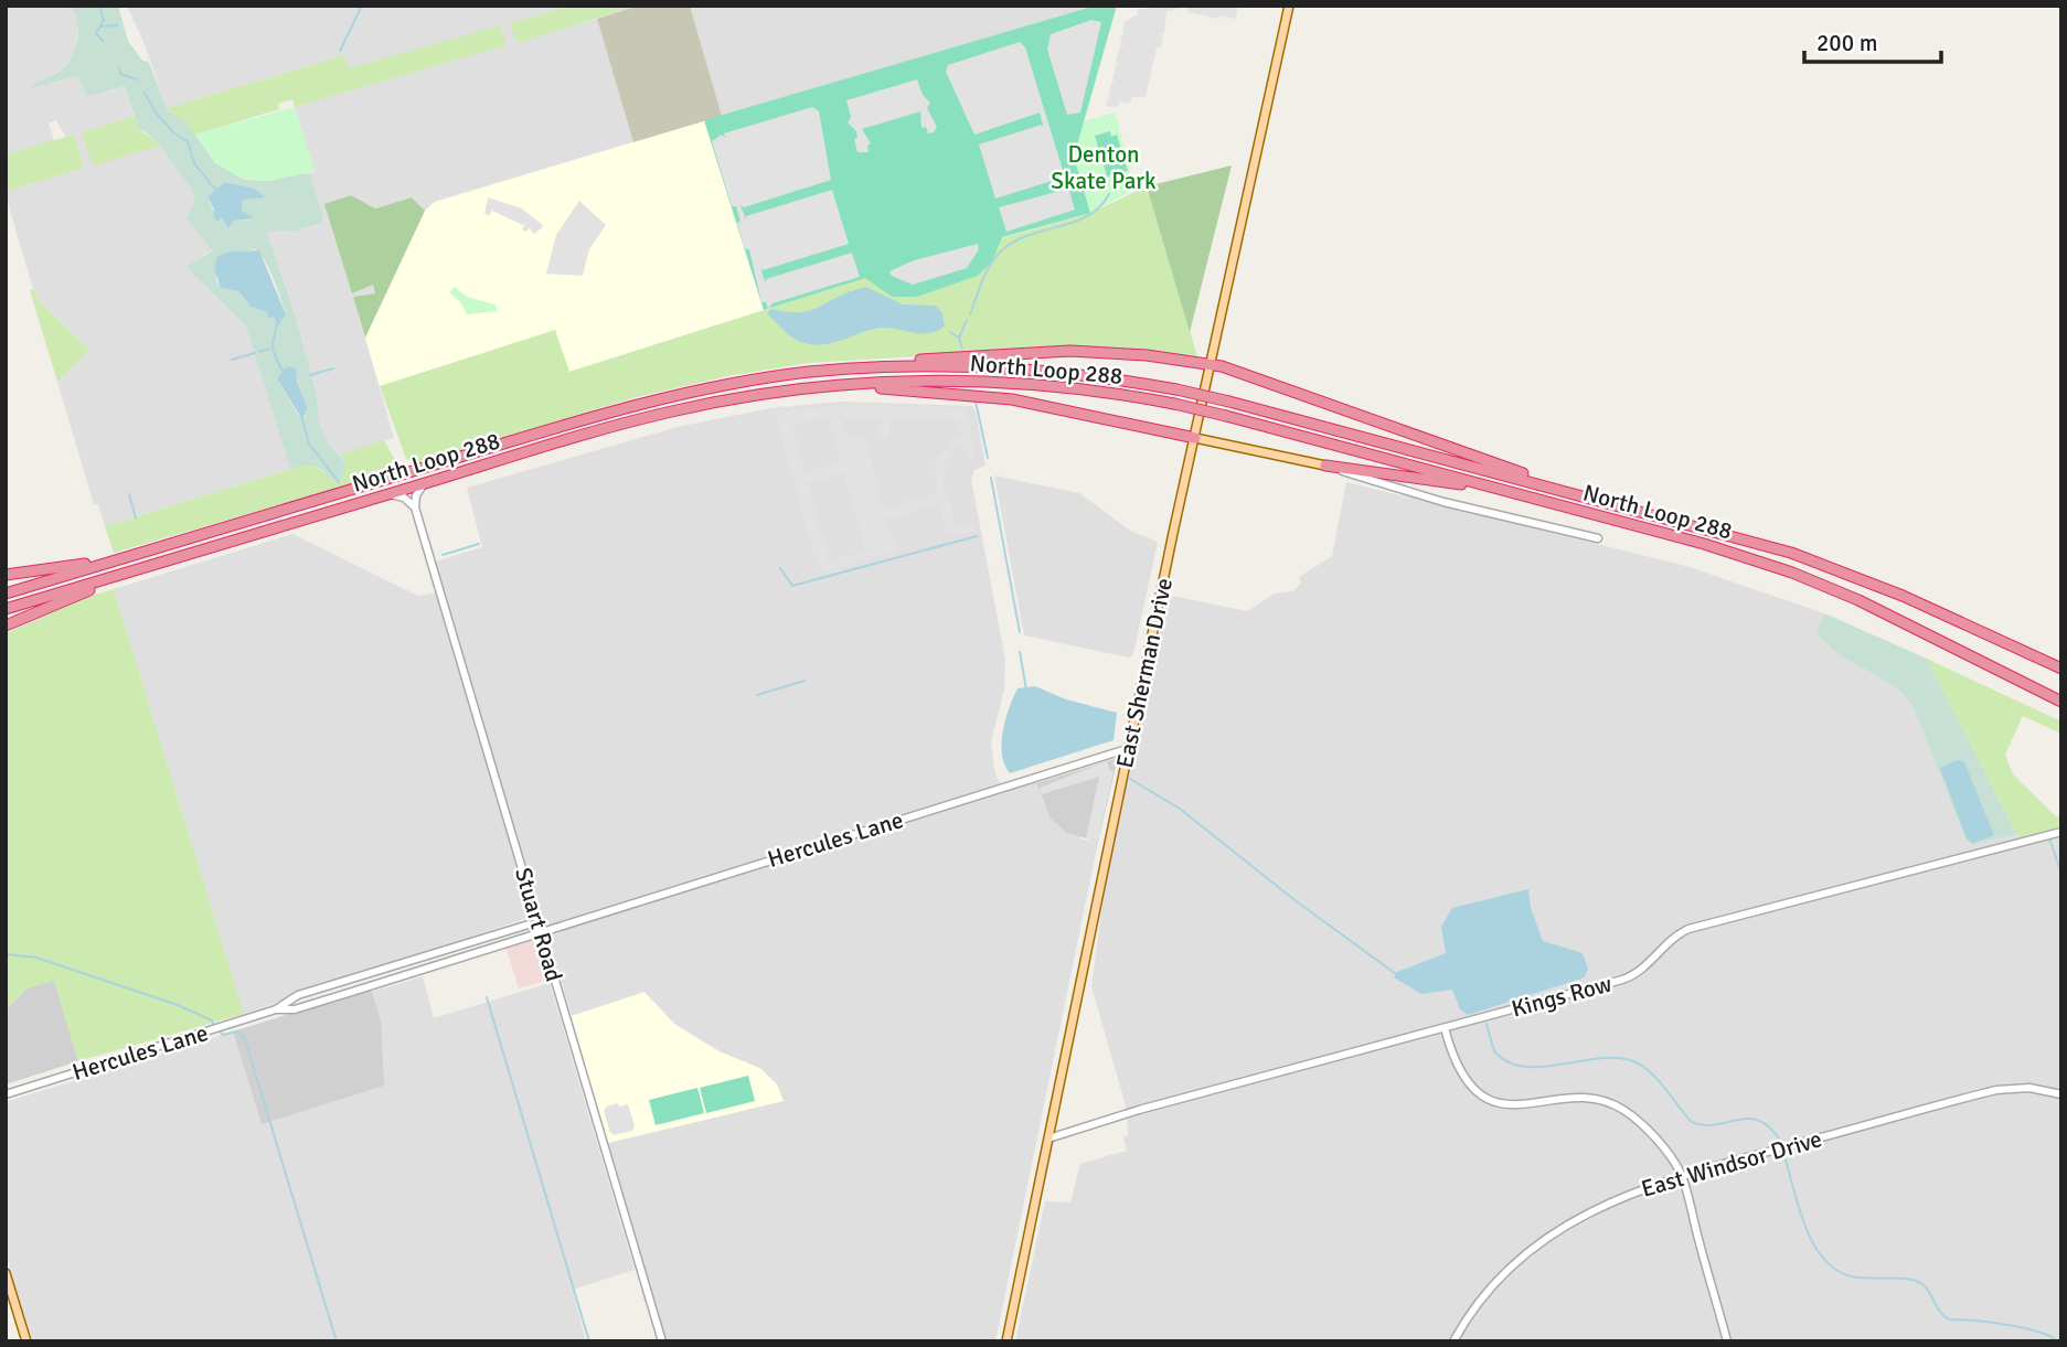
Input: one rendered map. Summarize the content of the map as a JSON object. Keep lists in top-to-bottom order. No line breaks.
{"streets":{"highway":["North Loop 288"],"main road":["East Sherman Drive"],"street":["Hercules Lane","Stuart Road","Kings Row","East Windsor Drive"]},"crossings":[["North Loop 288","East Sherman Drive"],["East Sherman Drive","Hercules Lane"],["East Sherman Drive","Kings Row"],["Hercules Lane","Stuart Road"]],"parks":["Denton Skate Park"],"scale_bar":"200 m"}
